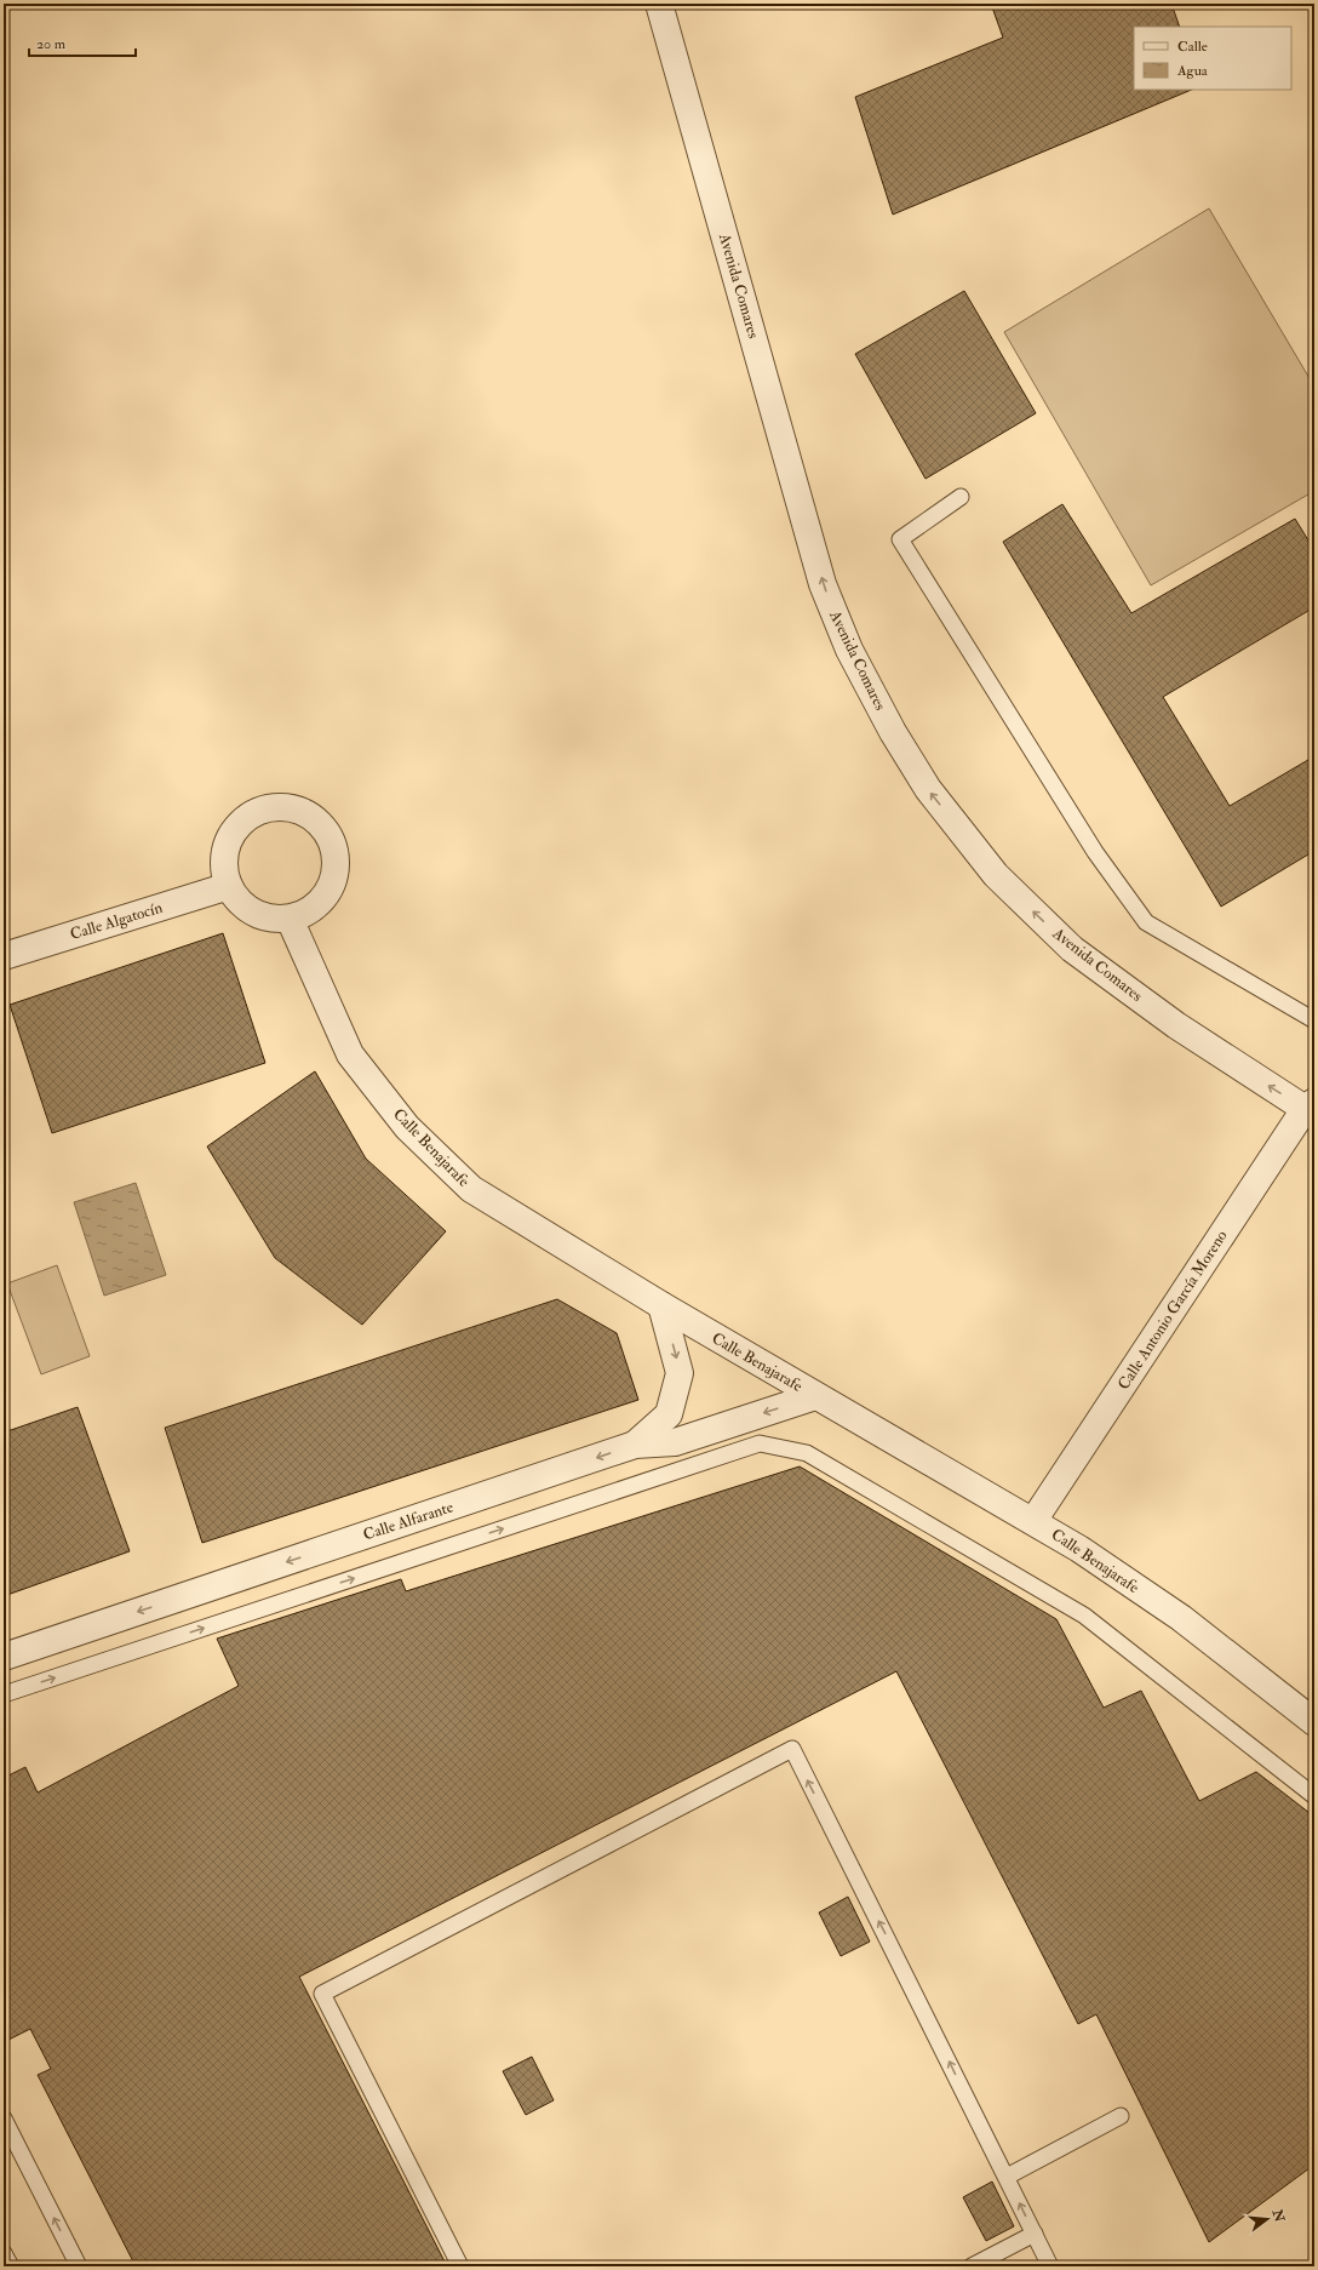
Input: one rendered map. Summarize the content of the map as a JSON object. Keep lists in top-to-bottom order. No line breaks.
{"streets":{"street":["Avenida Comares","Calle Algatocín","Calle Benajarafe","Calle Antonio García Moreno","Calle Alfarante"]},"crossings":[["Avenida Comares","Calle Antonio García Moreno"],["Calle Algatocín","Calle Benajarafe"],["Calle Benajarafe","Calle Antonio García Moreno"],["Calle Benajarafe","Calle Alfarante"]],"one_way":["Avenida Comares","Calle Alfarante"],"legend":["Calle","Agua"],"scale_bar":"20 m","north":"right"}
